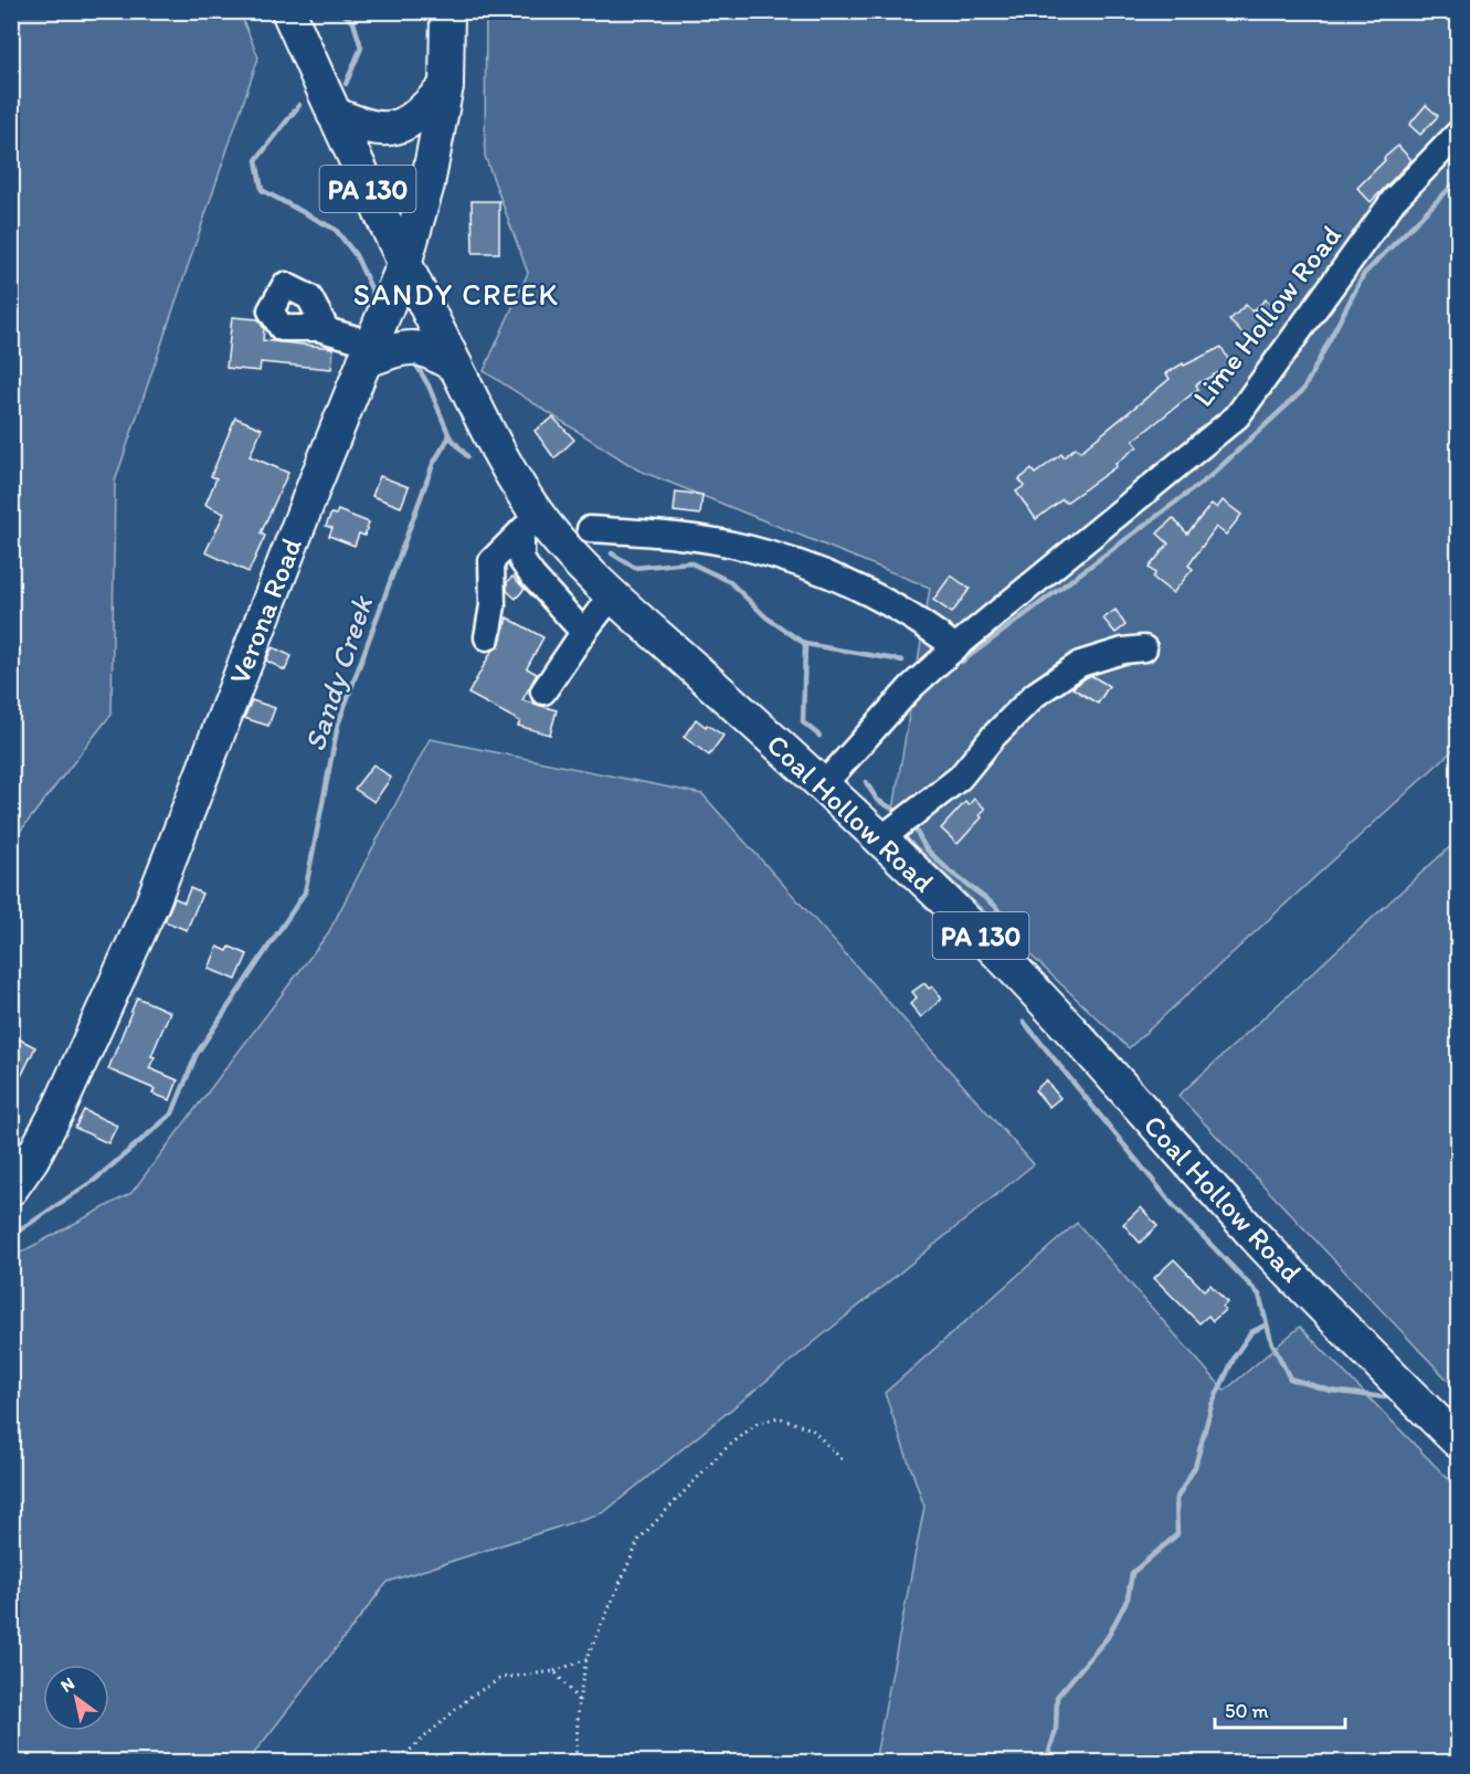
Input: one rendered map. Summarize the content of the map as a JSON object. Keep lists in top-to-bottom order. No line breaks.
{"streets":{"main road":["PA 130","Verona Road","Coal Hollow Road"],"street":["Lime Hollow Road"]},"crossings":[["PA 130","Verona Road"],["PA 130","Coal Hollow Road"],["Lime Hollow Road","Coal Hollow Road"],["Verona Road","Coal Hollow Road"]],"districts":["SANDY CREEK"],"water":["Sandy Creek"],"scale_bar":"50 m","north":"top left"}
